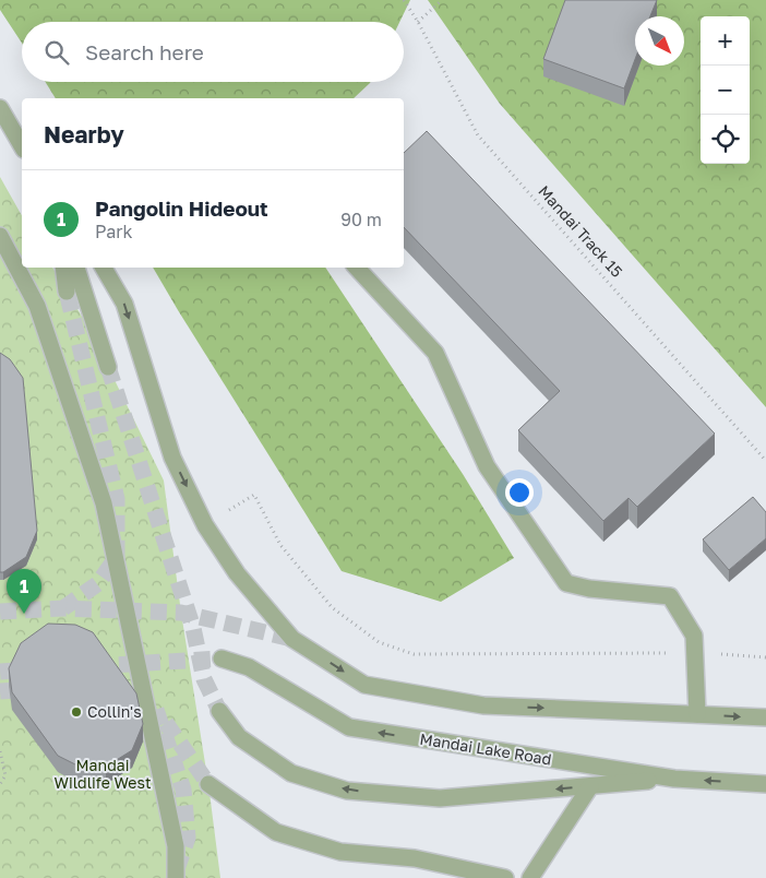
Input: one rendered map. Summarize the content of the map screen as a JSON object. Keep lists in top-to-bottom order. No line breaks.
{"streets":{"street":["Mandai Lake Road"],"path":["Mandai Track 15"]},"parks":["Mandai Wildlife West"],"places":["Collin's"],"north":"bottom right","page":{"map_buttons":["+","−"],"search":"Search here","heading":"Nearby","list":[{"mark":"1","name":"Pangolin Hideout","note":"Park","value":"90 m"}],"pins":"1"}}
